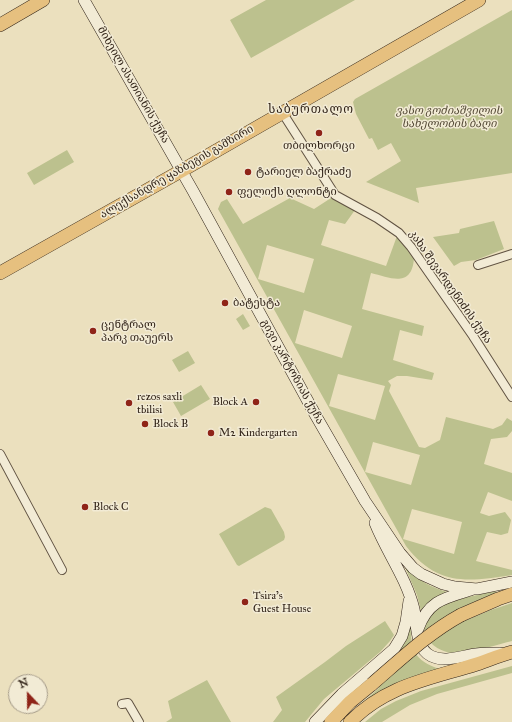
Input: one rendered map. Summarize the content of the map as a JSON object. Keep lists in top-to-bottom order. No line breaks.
{"streets":{"main road":["მიხეილ ასათიანის ქუჩა","ალექსანდრე ყაზბეგის გამზირი","გივი კარტოზიას ქუჩა"],"street":["კახა შევარდენიძის ქუჩა"]},"crossings":[["მიხეილ ასათიანის ქუჩა","ალექსანდრე ყაზბეგის გამზირი"],["მიხეილ ასათიანის ქუჩა","გივი კარტოზიას ქუჩა"],["ალექსანდრე ყაზბეგის გამზირი","კახა შევარდენიძის ქუჩა"],["ალექსანდრე ყაზბეგის გამზირი","გივი კარტოზიას ქუჩა"]],"districts":["საბურთალო"],"parks":["ვასო გოძიაშვილის სახელობის ბაღი"],"places":["თბილხორცი","ტარიელ ბაქრაძე","ფელიქს ღლონტი","ბატესტა","ცენტრალ პარკ თაუერს","Block A","rezos saxli tbilisi","Block B","M2 Kindergarten","Block C","Tsira's Guest House"],"north":"top"}
